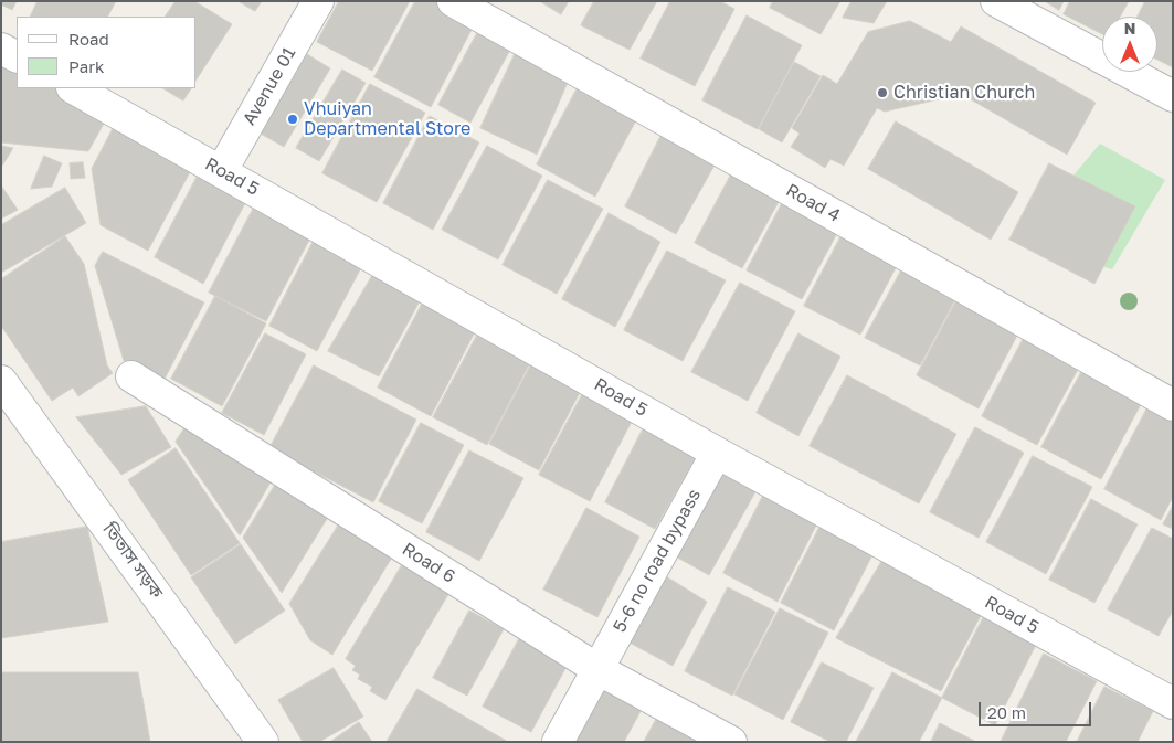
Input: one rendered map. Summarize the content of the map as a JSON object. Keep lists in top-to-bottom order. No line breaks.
{"streets":{"street":["Avenue 01","Road 5","Road 4","তিতাস সড়ক","5-6 no road bypass","Road 6"]},"crossings":[["Avenue 01","Road 5"],["Road 5","5-6 no road bypass"],["5-6 no road bypass","Road 6"]],"places":["Christian Church","Vhuiyan Departmental Store"],"legend":["Road","Park"],"scale_bar":"20 m","north":"top"}
